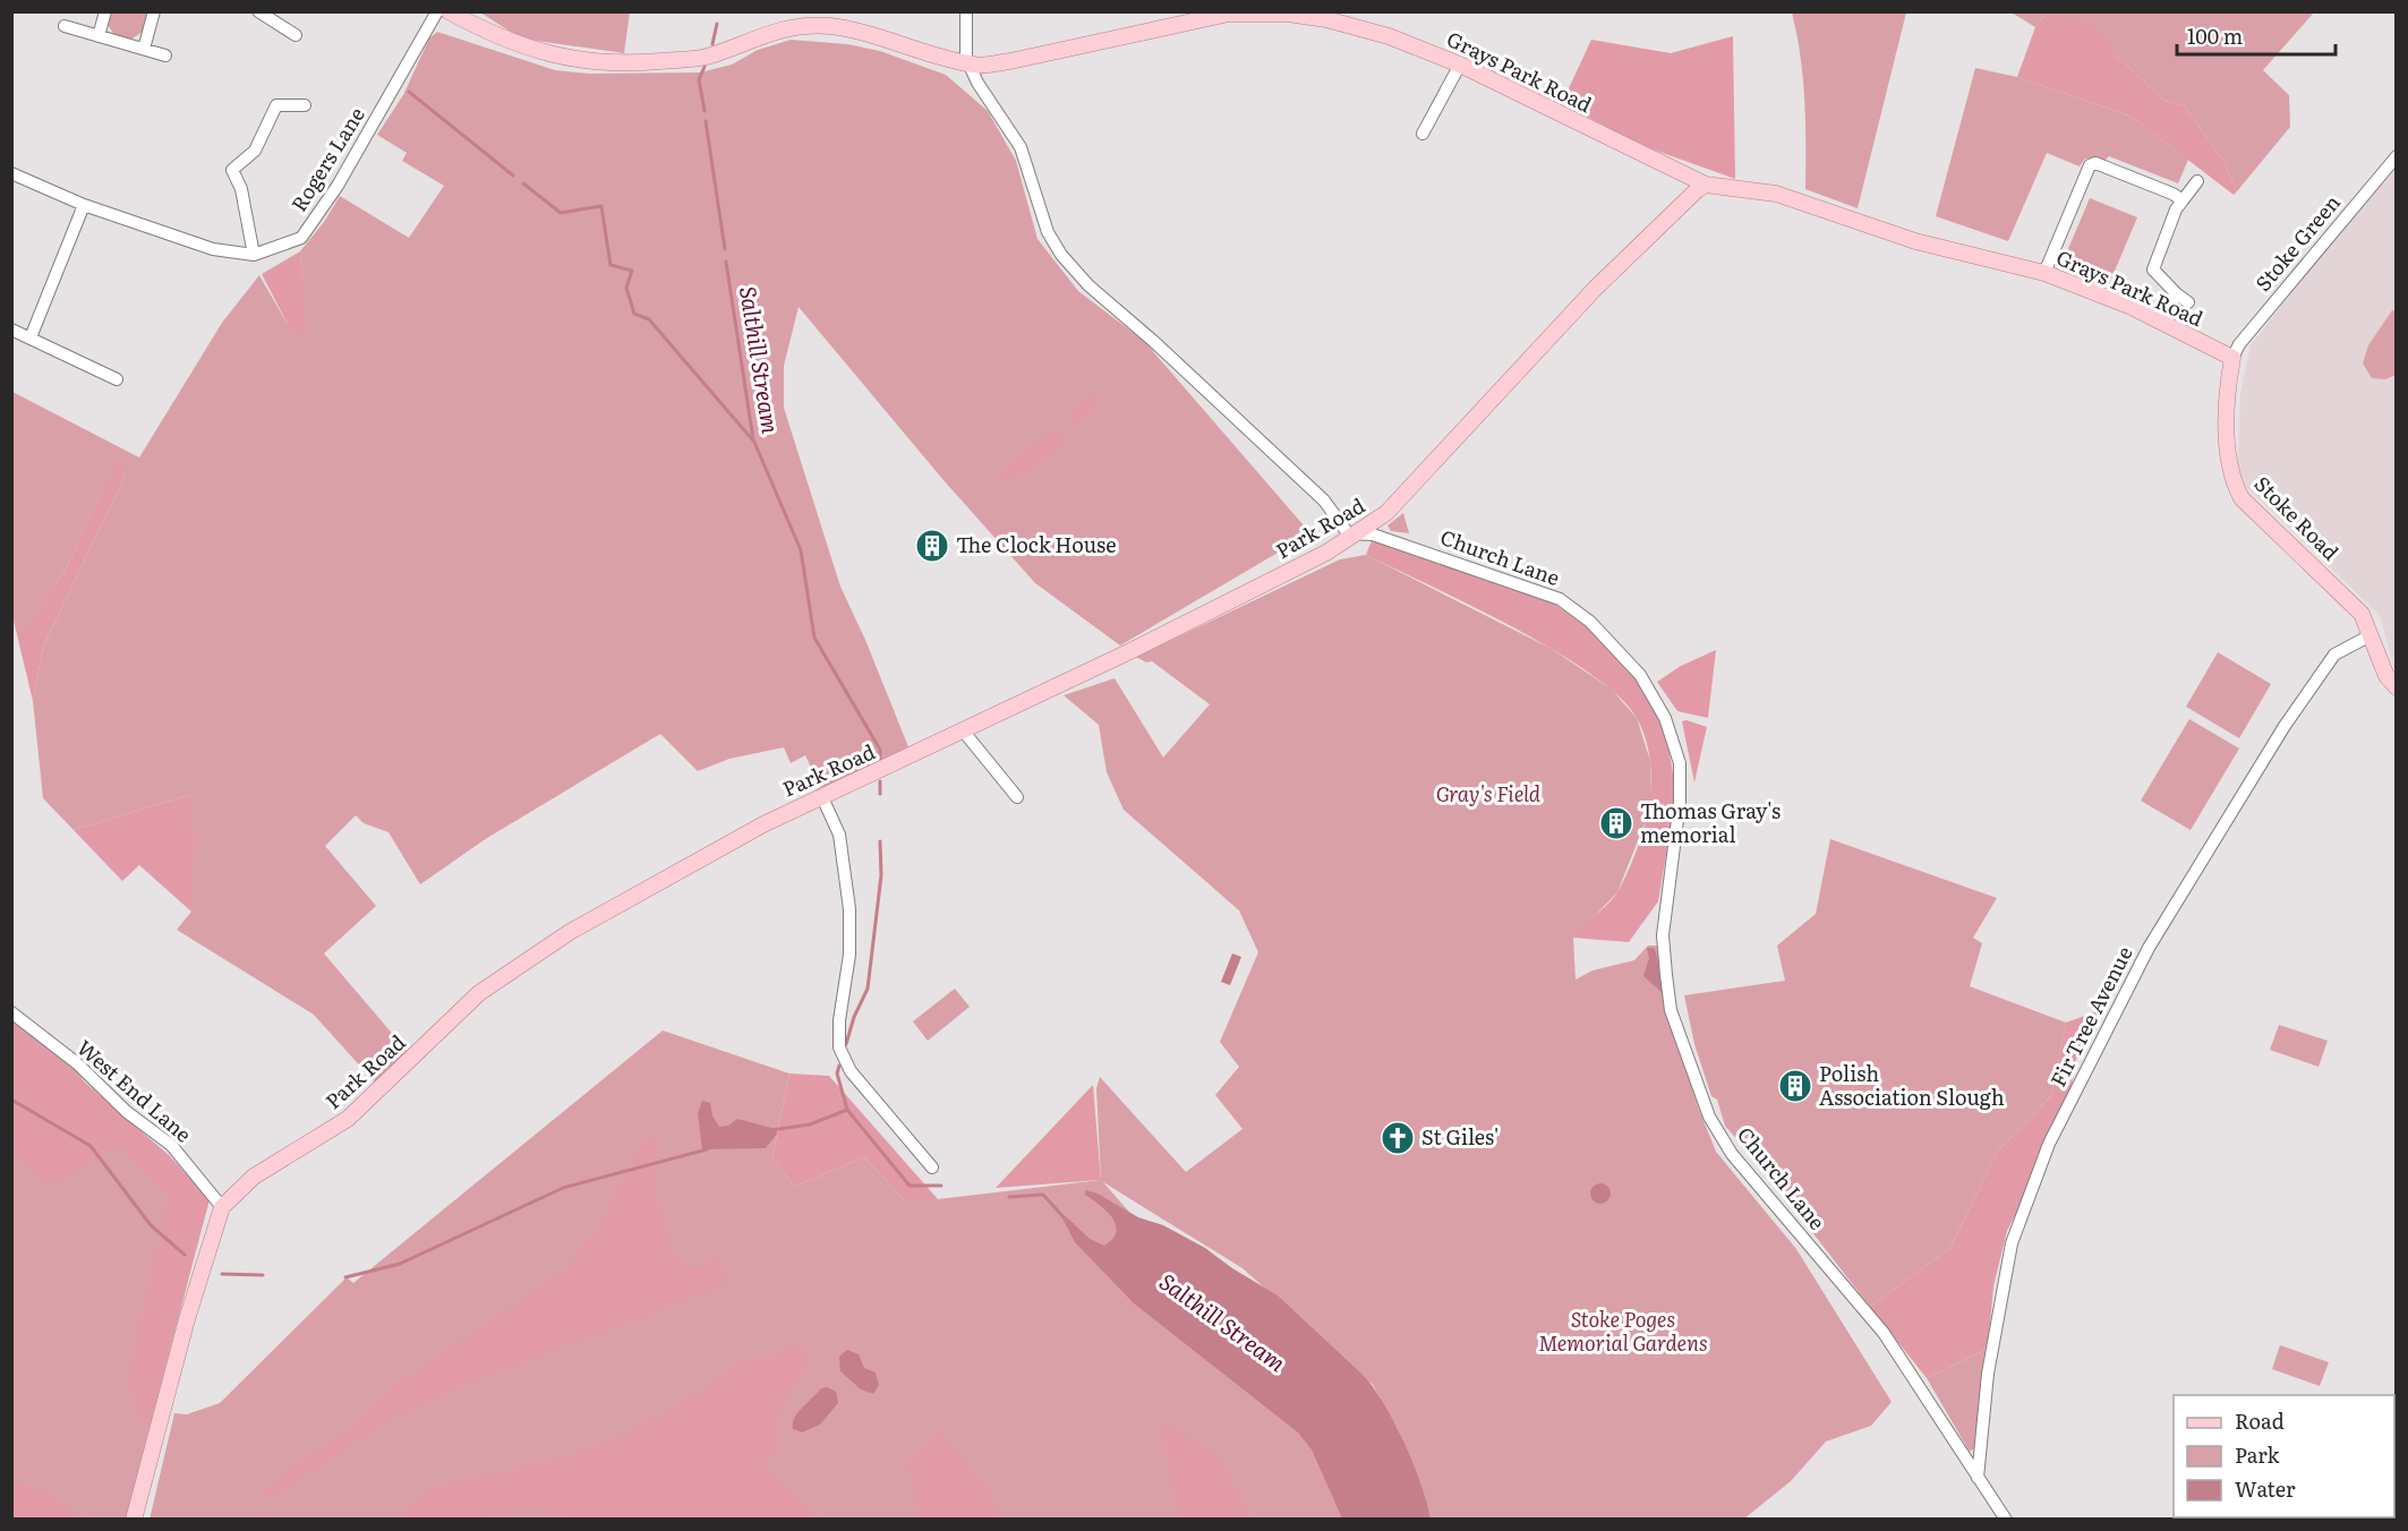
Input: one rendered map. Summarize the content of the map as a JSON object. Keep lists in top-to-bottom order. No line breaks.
{"streets":{"main road":["Grays Park Road","Stoke Road","Park Road"],"street":["Rogers Lane","Stoke Green","Church Lane","Fir Tree Avenue","West End Lane"]},"crossings":[["Grays Park Road","Stoke Green"],["Grays Park Road","Stoke Road"],["Grays Park Road","Park Road"],["Stoke Green","Stoke Road"],["Stoke Road","Fir Tree Avenue"],["Park Road","Church Lane"],["Park Road","West End Lane"],["Church Lane","Fir Tree Avenue"]],"water":["Salthill Stream"],"parks":["Gray's Field","Stoke Poges Memorial Gardens"],"places":{"building":["The Clock House","Thomas Gray's memorial","Polish Association Slough"],"church":["St Giles'"]},"legend":["Road","Park","Water"],"scale_bar":"100 m"}
